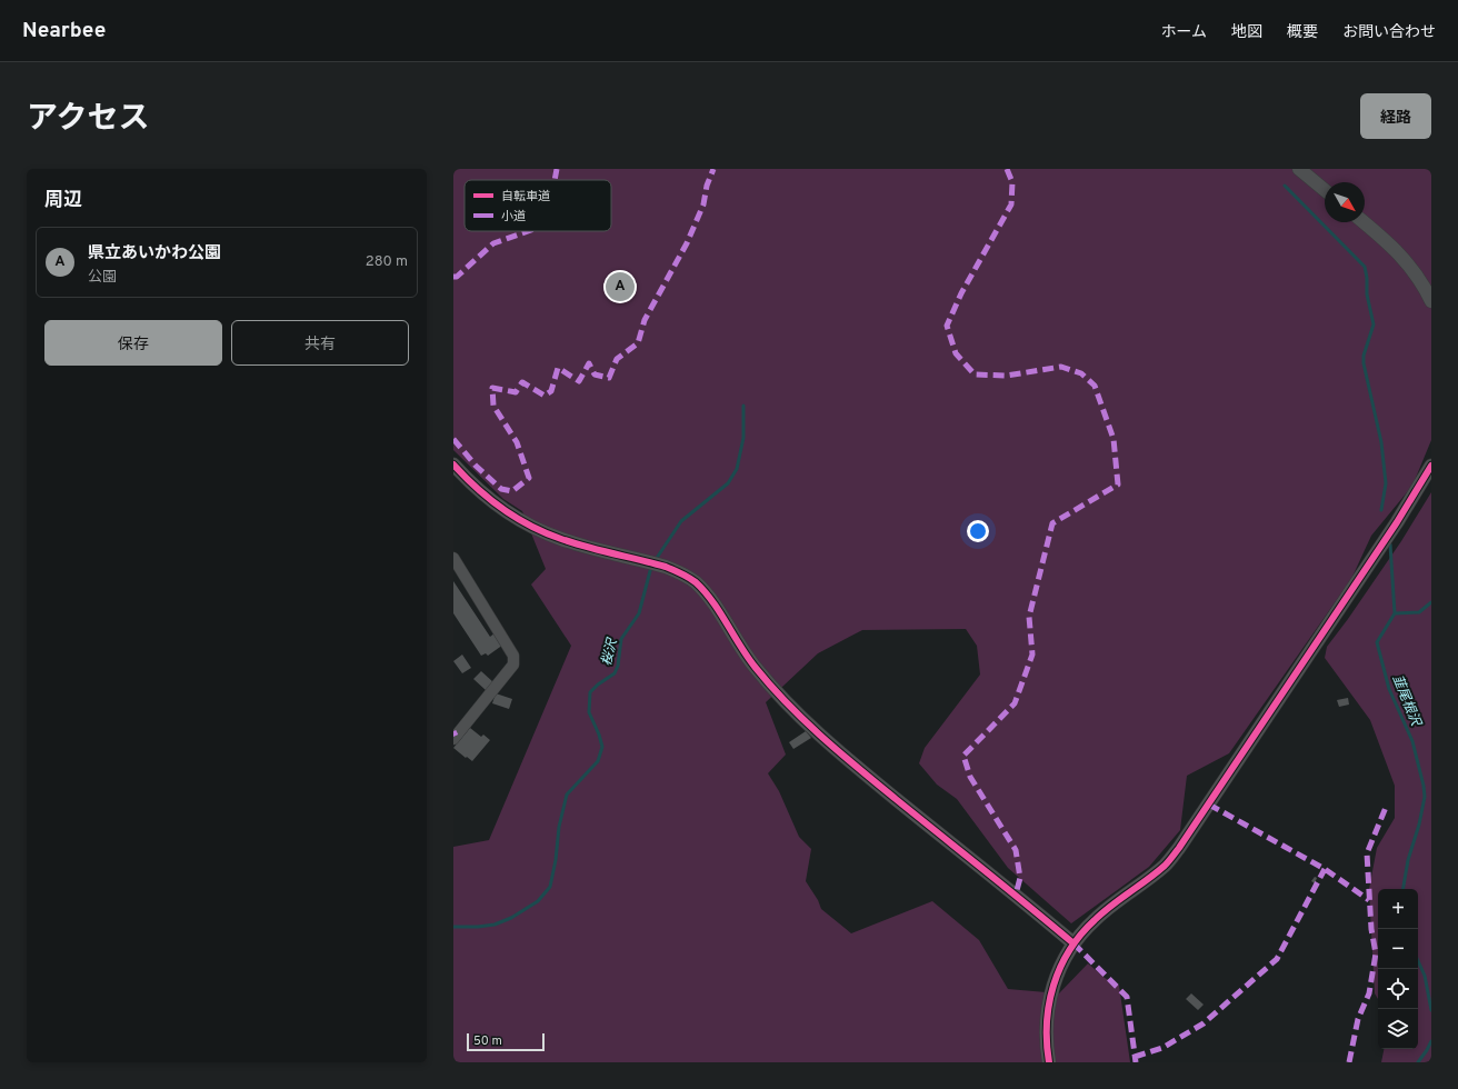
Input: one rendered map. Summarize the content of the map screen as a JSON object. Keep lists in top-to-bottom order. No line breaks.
{"water":["桜沢","韮尾根沢"],"legend":["自転車道","小道"],"scale_bar":"50 m","north":"bottom right","page":{"header":"Nearbee","nav":["ホーム","地図","概要","お問い合わせ"],"title":"アクセス","buttons":["経路",["保存","共有"]],"heading":"周辺","list":[{"mark":"A","name":"県立あいかわ公園","note":"公園","value":"280 m"}],"pins":"A","map_buttons":["+","−"],"scale":"50 m"}}
